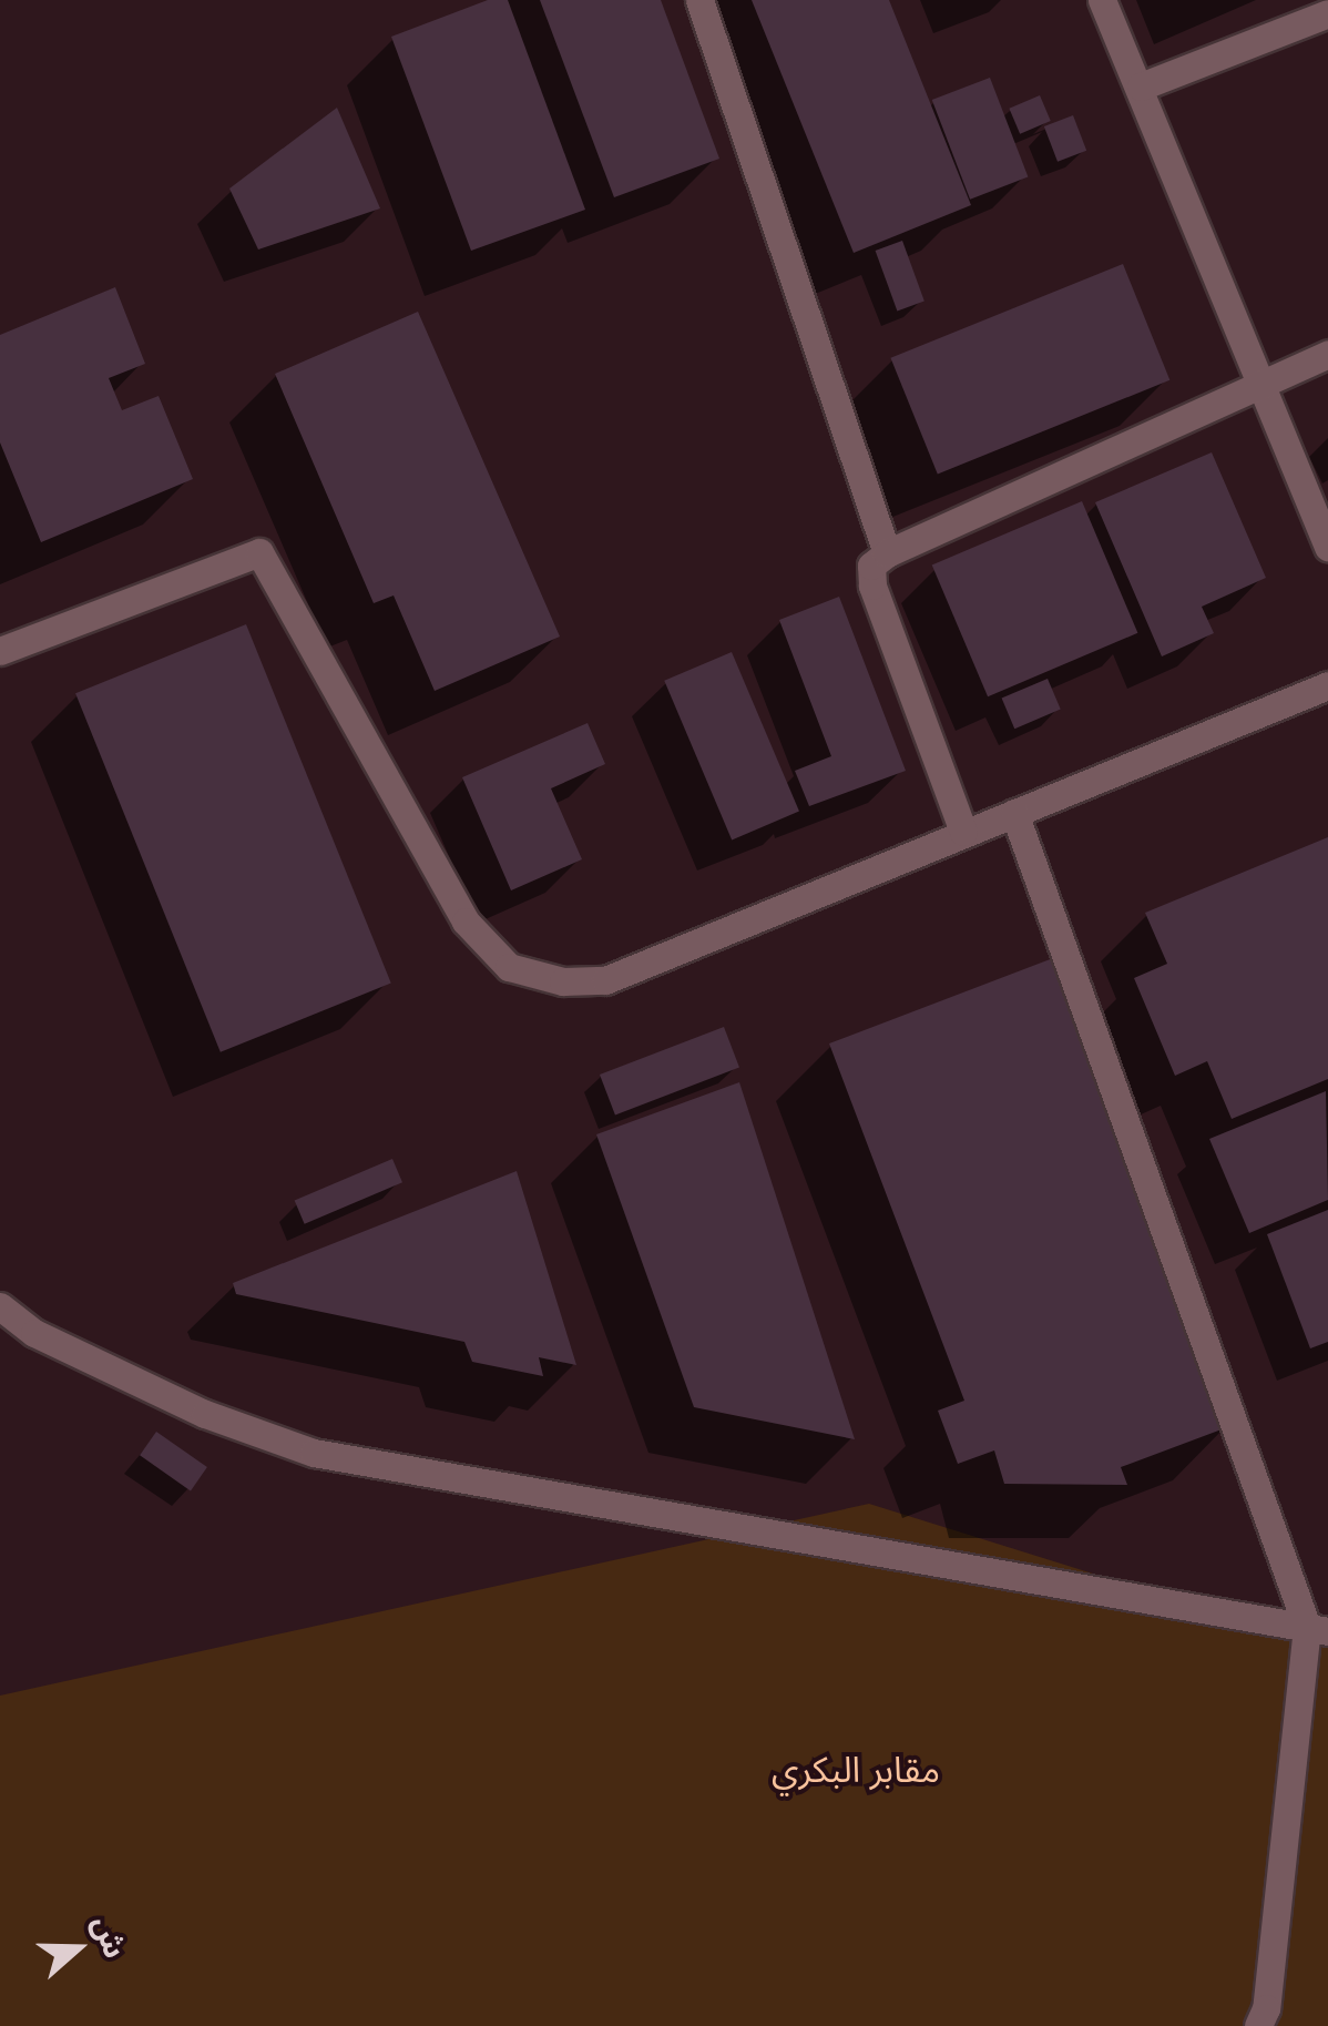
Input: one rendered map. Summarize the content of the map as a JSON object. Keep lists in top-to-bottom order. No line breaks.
{"parks":["مقابر البكري"],"north":"right"}
